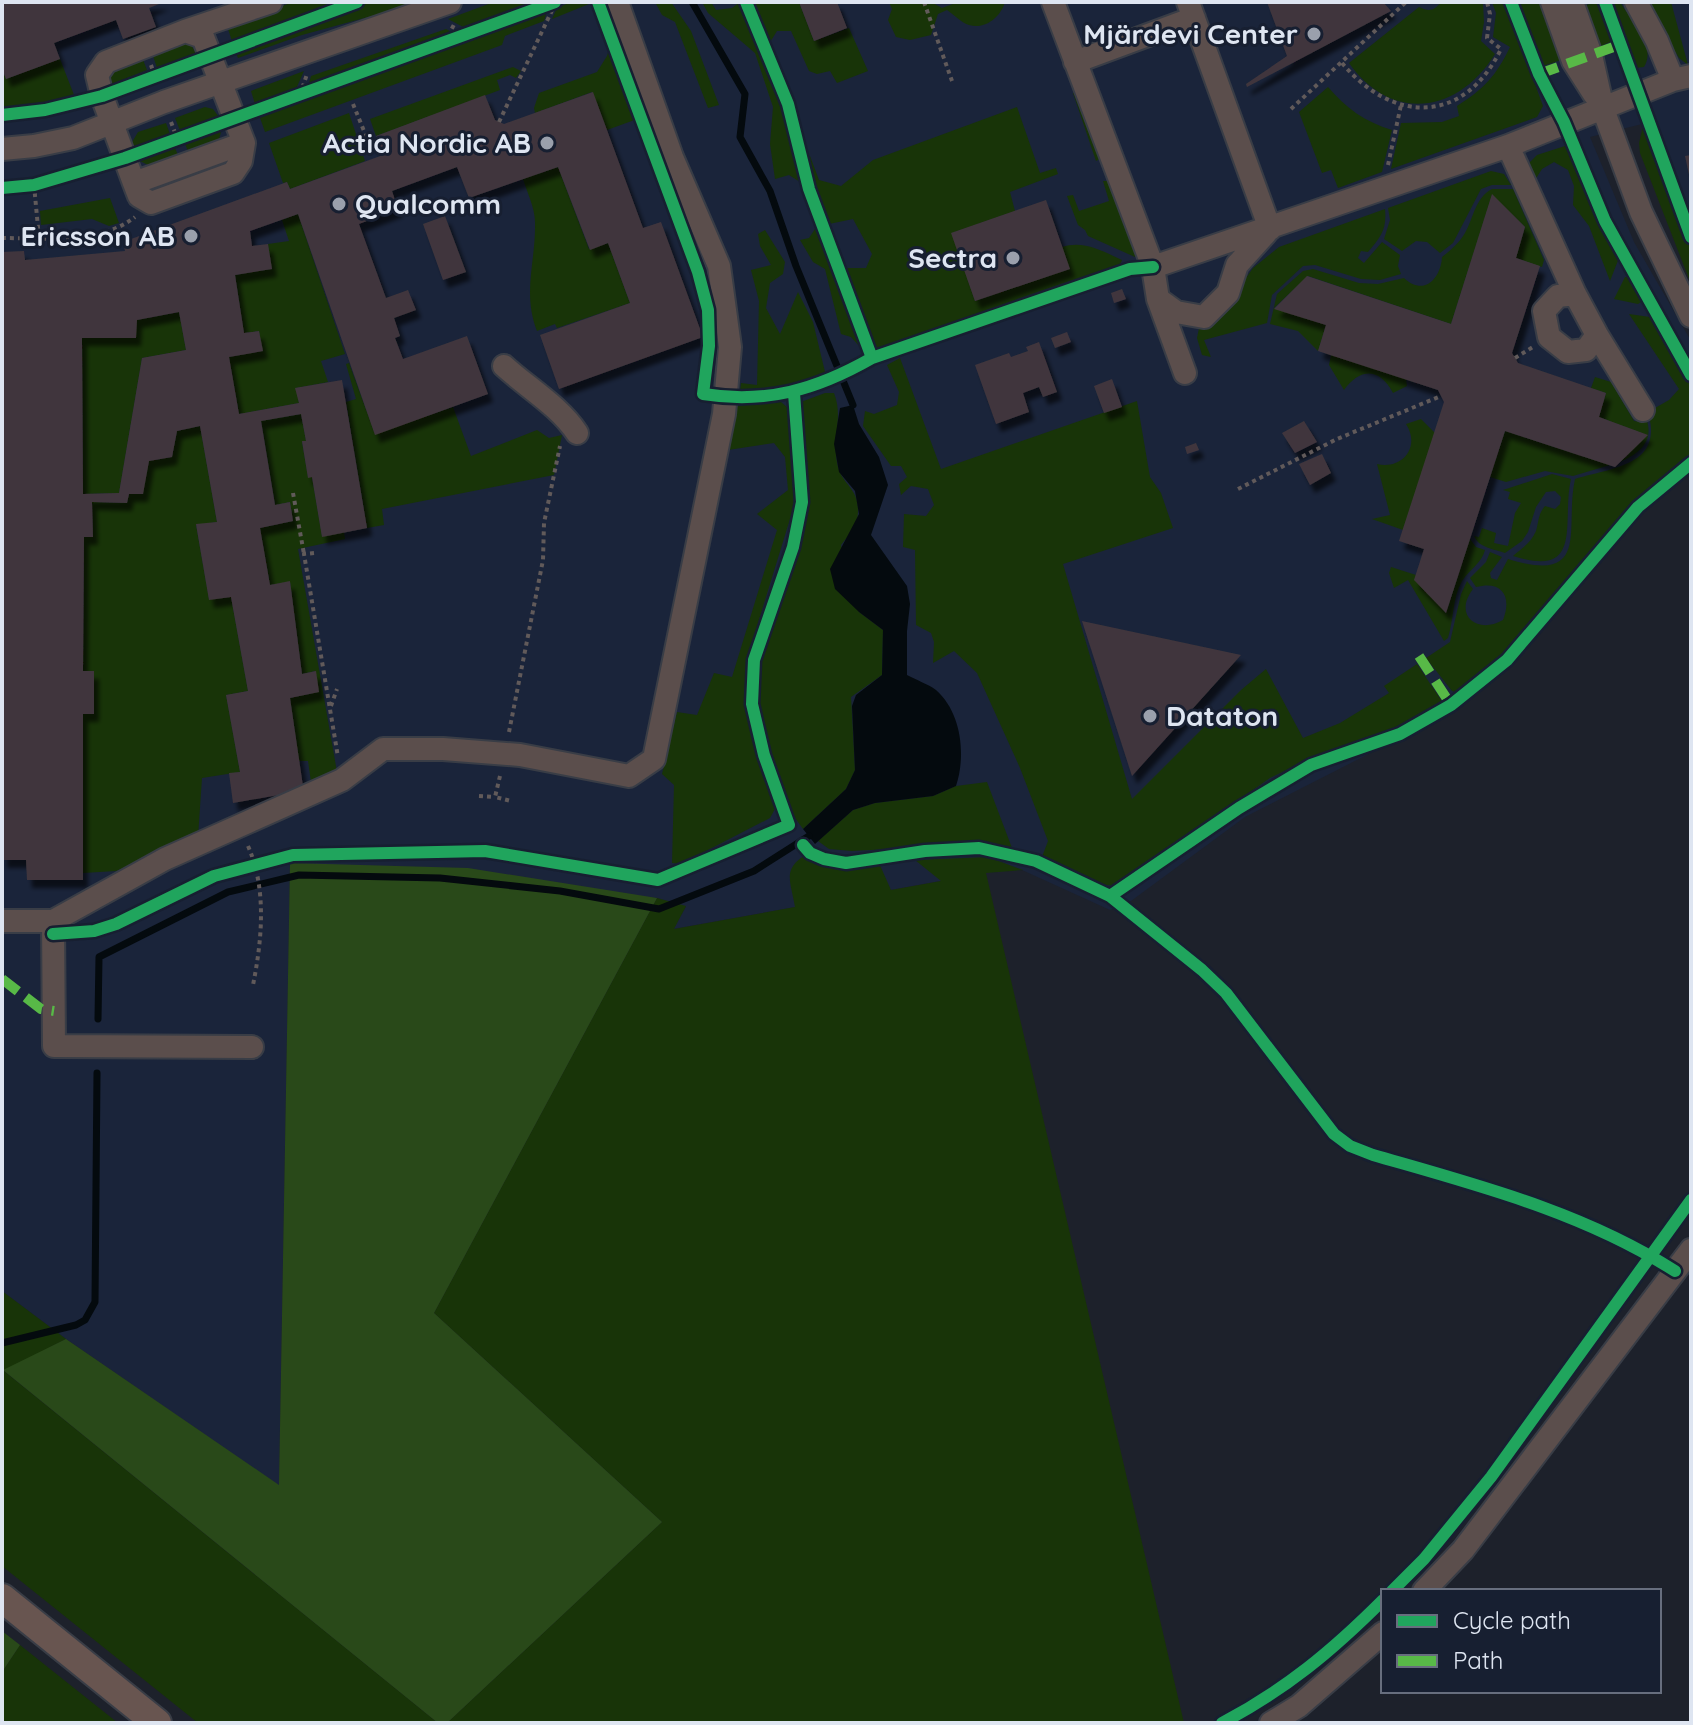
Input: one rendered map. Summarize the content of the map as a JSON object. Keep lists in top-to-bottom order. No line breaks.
{"places":["Mjärdevi Center","Actia Nordic AB","Qualcomm","Ericsson AB","Sectra","Dataton"],"legend":["Cycle path","Path"]}
